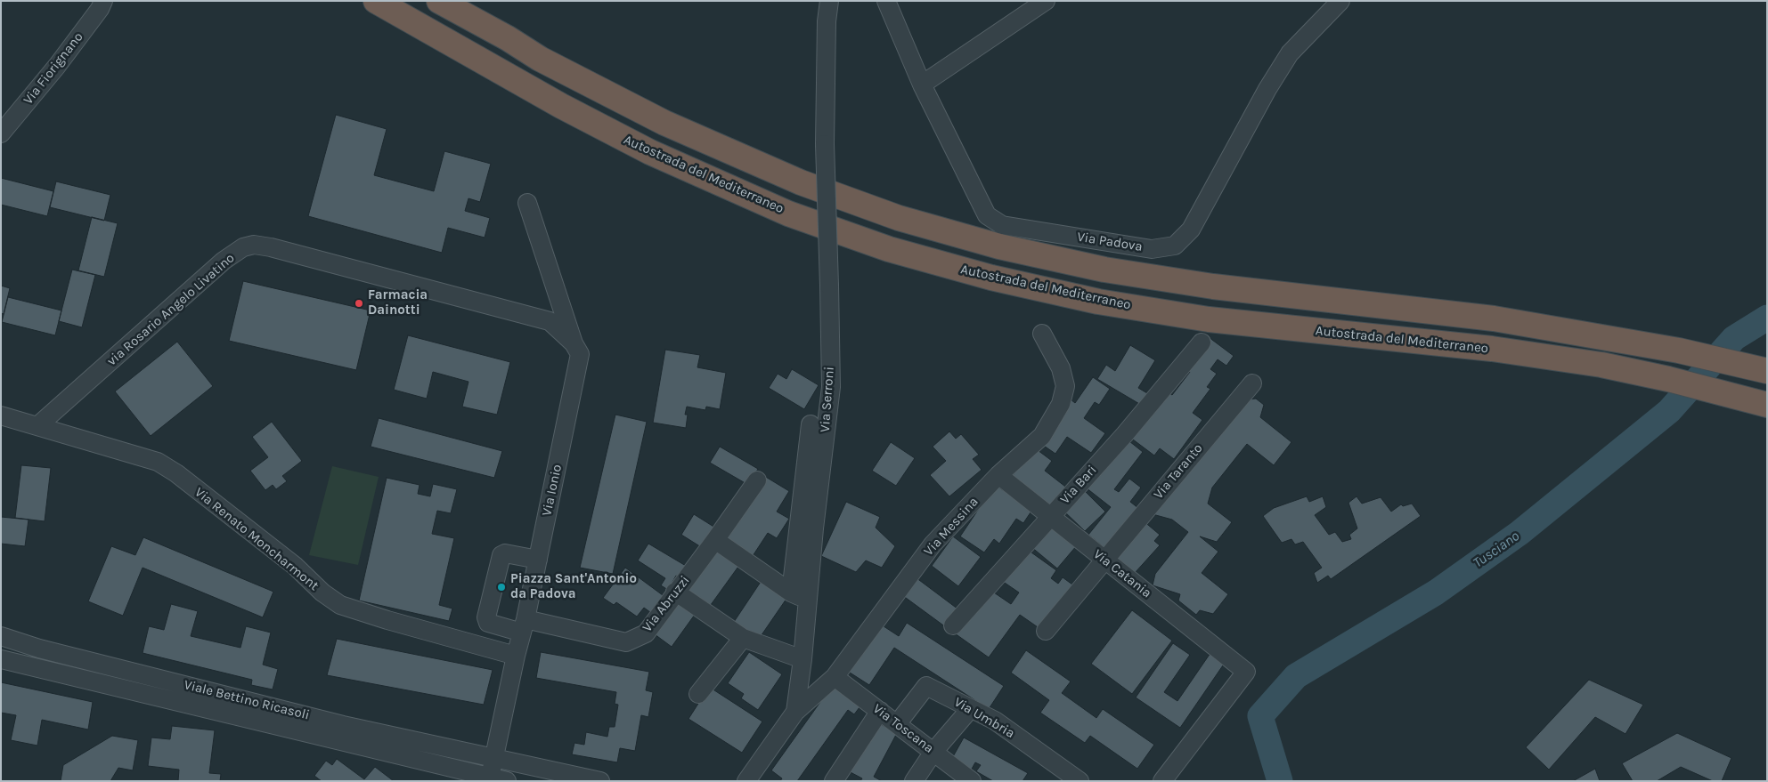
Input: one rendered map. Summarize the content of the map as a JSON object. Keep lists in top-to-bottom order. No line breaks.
{"streets":{"highway":["Autostrada del Mediterraneo"],"street":["Via Fiorignano","Via Padova","via Rosario Angelo Livatino","Via Serroni","Via Taranto","Via Bari","Via Ionio","Via Messina","Via Renato Moncharmont","Via Catania","Via Abruzzi","Viale Bettino Ricasoli","Via Umbria","Via Toscana"]},"crossings":[["via Rosario Angelo Livatino","Via Ionio"],["via Rosario Angelo Livatino","Via Renato Moncharmont"],["Via Serroni","Via Messina"],["Via Taranto","Via Catania"],["Via Bari","Via Catania"],["Via Ionio","Via Renato Moncharmont"],["Via Ionio","Via Abruzzi"],["Via Ionio","Viale Bettino Ricasoli"],["Via Messina","Via Catania"],["Via Messina","Via Toscana"],["Via Umbria","Via Toscana"]],"water":["Tusciano"],"places":["Farmacia Dainotti","Piazza Sant'Antonio da Padova"]}
